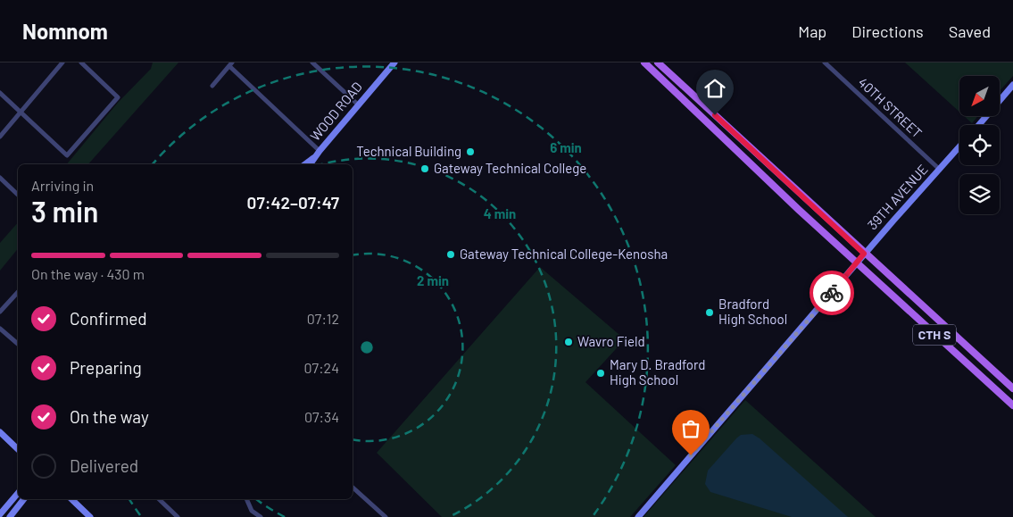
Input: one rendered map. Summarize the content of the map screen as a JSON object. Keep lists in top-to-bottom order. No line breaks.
{"streets":{"main road":["CTH S"],"street":["40TH STREET","WOOD ROAD","39TH AVENUE"]},"crossings":[["40TH STREET","39TH AVENUE"],["39TH AVENUE","CTH S"]],"places":["Technical Building","Gateway Technical College","Gateway Technical College-Kenosha","Bradford High School","Wavro Field","Mary D. Bradford High School"],"north":"bottom left","page":{"header":"Nomnom","nav":["Map","Directions","Saved"],"heading":["3 min","Arriving in","07:42–07:47"],"bar":"On the way · 430 m","list":[["Confirmed","07:12"],["Preparing","07:24"],["On the way","07:34"],"Delivered"]},"rings":["6 min","4 min","2 min"]}
